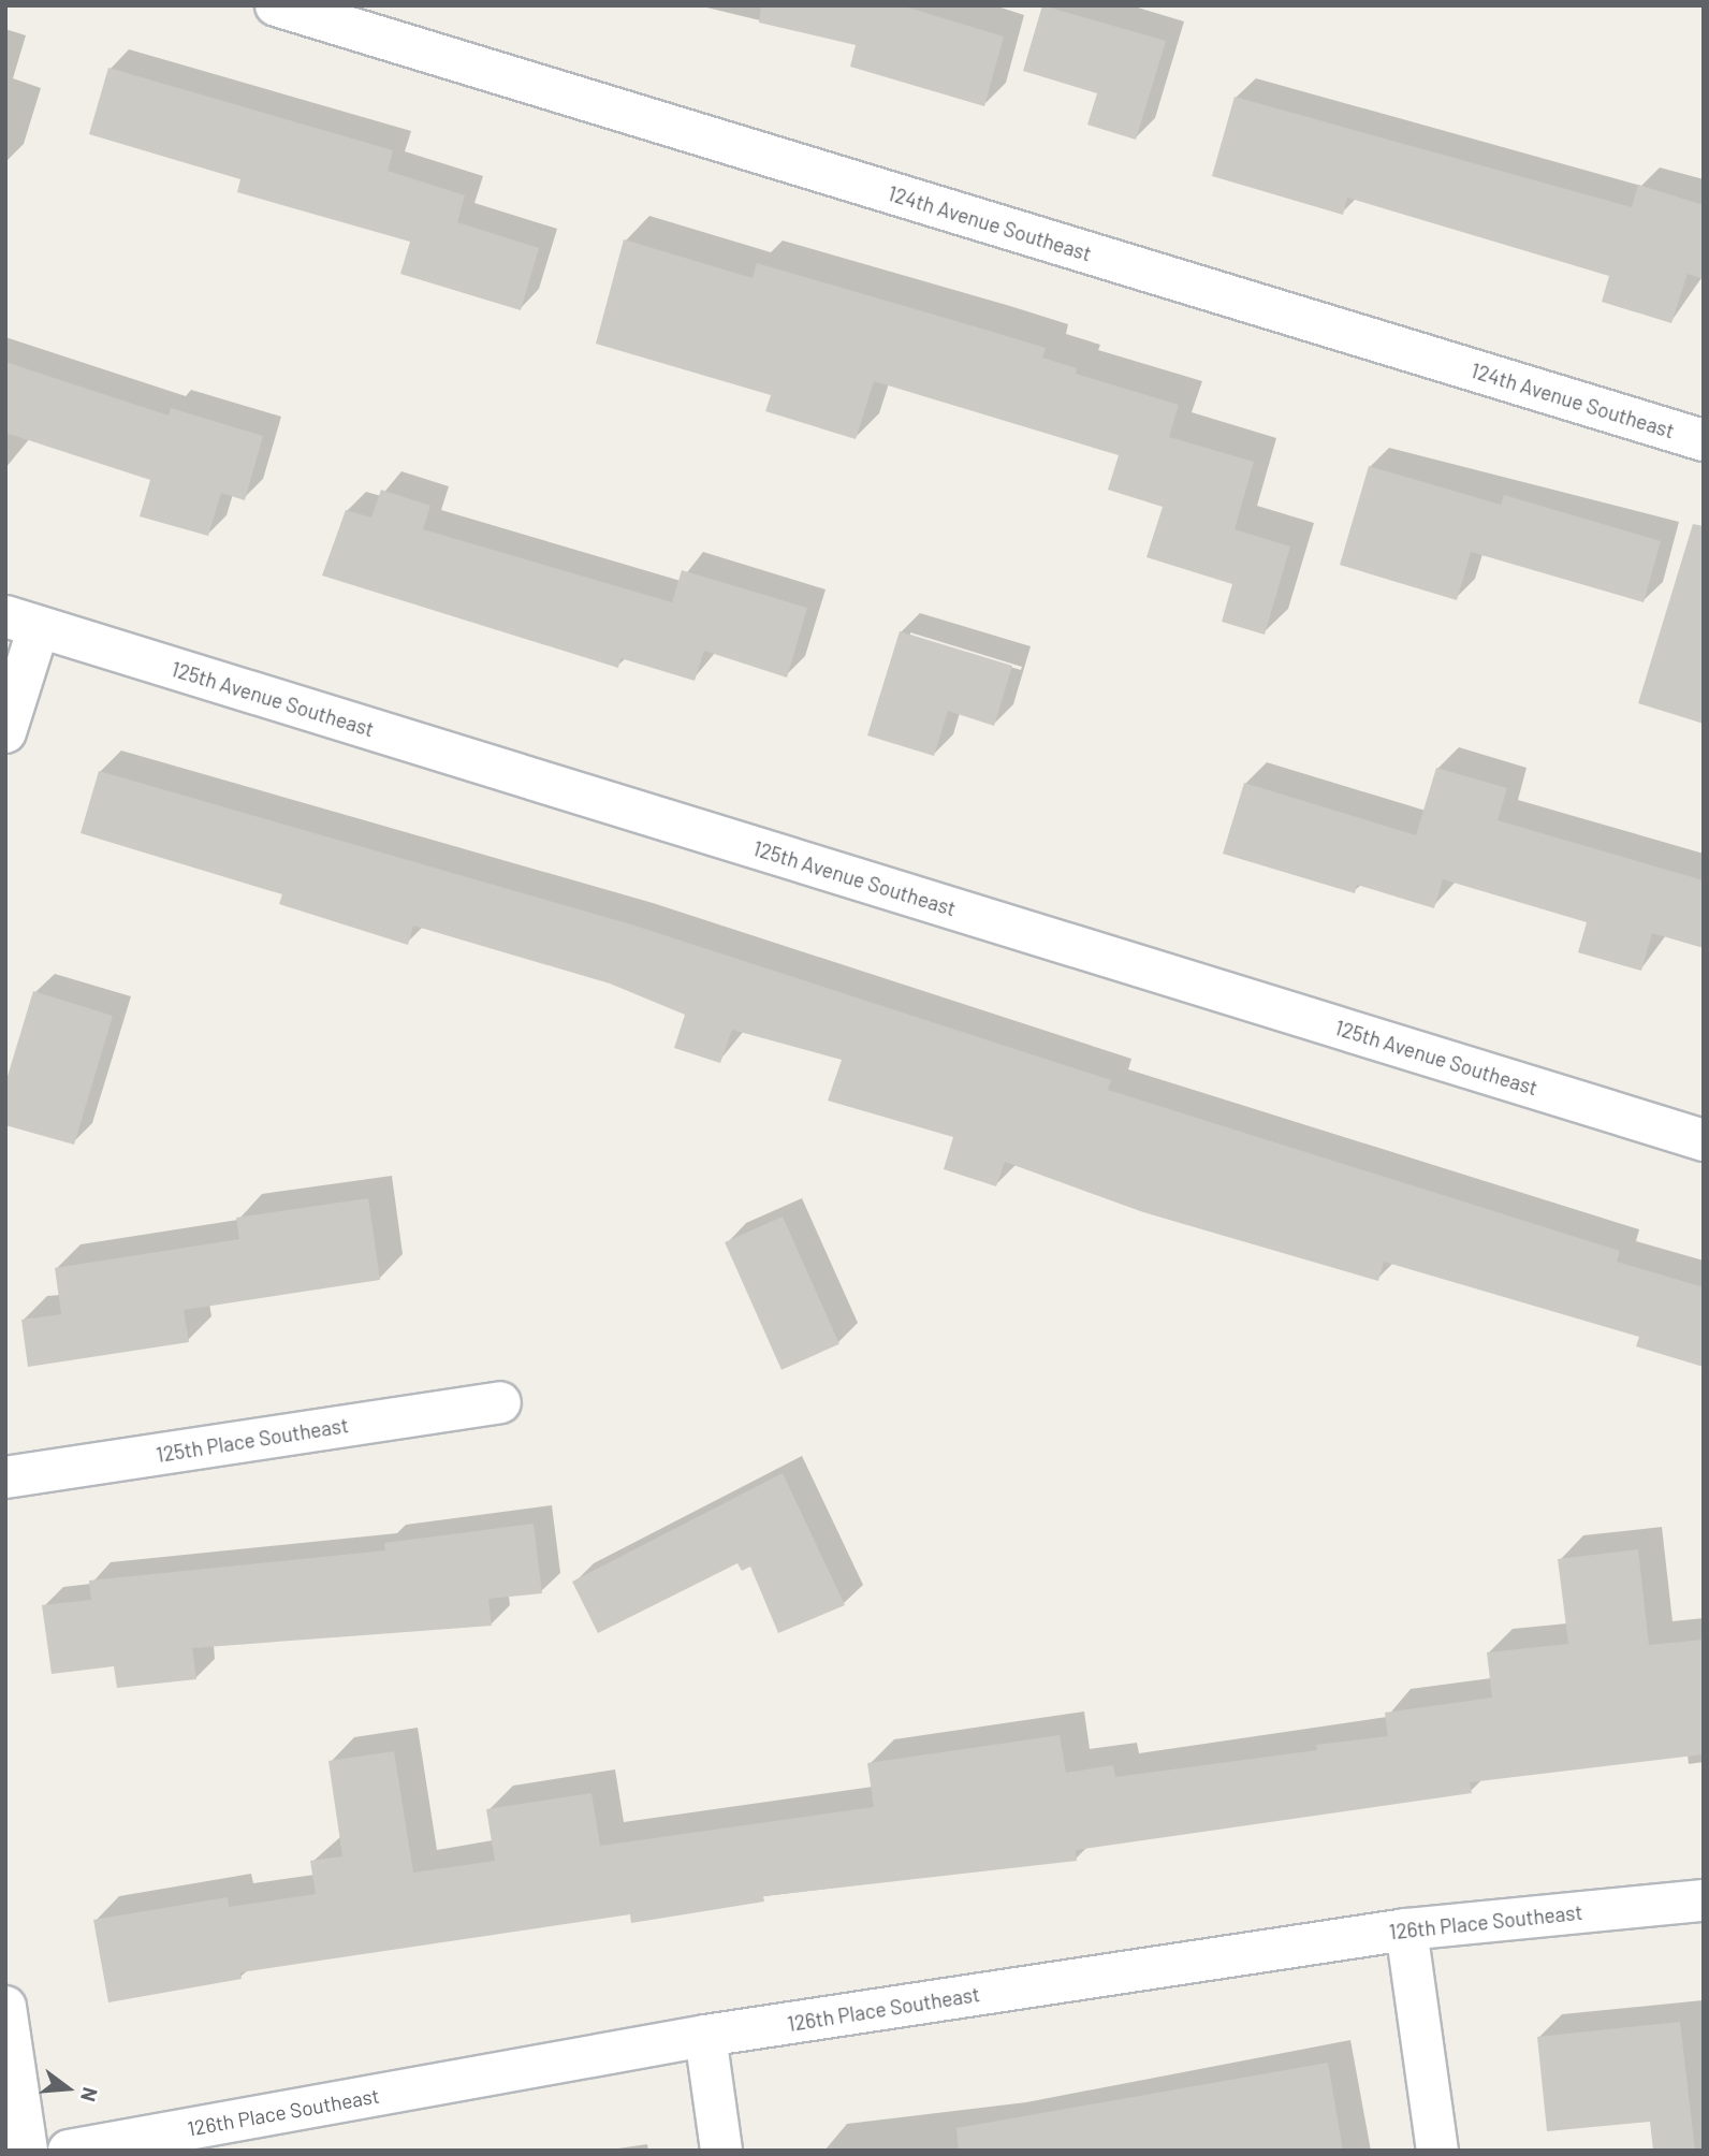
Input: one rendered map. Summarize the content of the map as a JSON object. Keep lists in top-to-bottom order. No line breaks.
{"streets":{"street":["124th Avenue Southeast","125th Avenue Southeast","125th Place Southeast","126th Place Southeast"]},"north":"right"}
